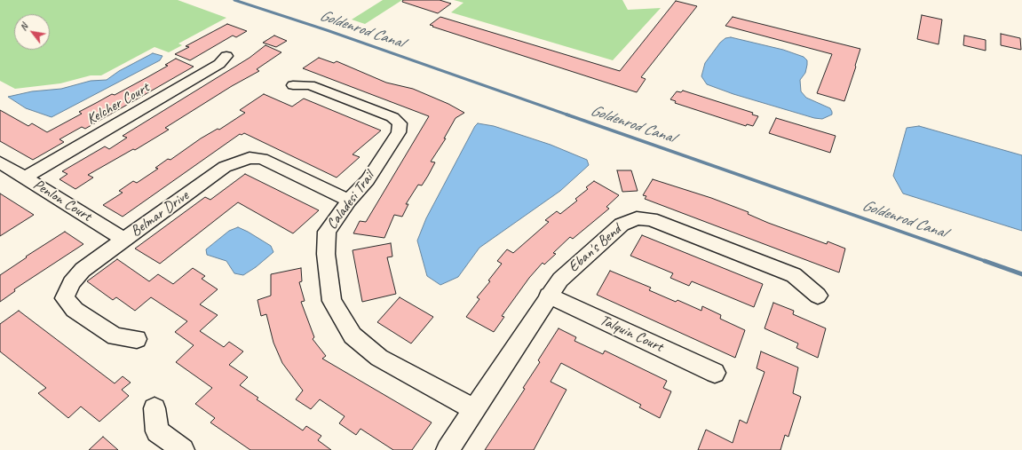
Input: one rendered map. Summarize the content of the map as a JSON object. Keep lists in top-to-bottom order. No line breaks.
{"streets":{"street":["Kelcher Court","Penlon Court","Caladesi Trail","Belmar Drive","Eban's Bend","Talquin Court"]},"crossings":[["Kelcher Court","Penlon Court"],["Penlon Court","Belmar Drive"],["Caladesi Trail","Belmar Drive"],["Caladesi Trail","Eban's Bend"],["Eban's Bend","Talquin Court"]],"water":["Goldenrod Canal"],"north":"top left"}
